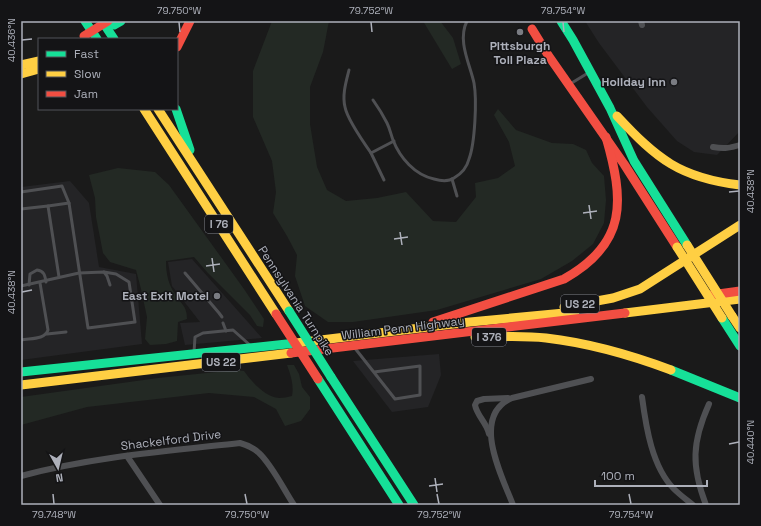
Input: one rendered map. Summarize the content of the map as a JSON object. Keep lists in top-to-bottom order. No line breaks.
{"streets":{"highway":["I 76","Pennsylvania Turnpike","US 22","William Penn Highway","I 376"],"street":["Shackelford Drive"]},"crossings":[["US 22","William Penn Highway"],["William Penn Highway","I 376"]],"places":["Pittsburgh Toll Plaza","Holiday Inn","East Exit Motel"],"legend":["Fast","Slow","Jam"],"scale_bar":"100 m","north":"bottom","coordinates":["79.750°W","79.752°W","79.754°W","40.436°N","40.438°N","40.440°N","79.748°W"]}
